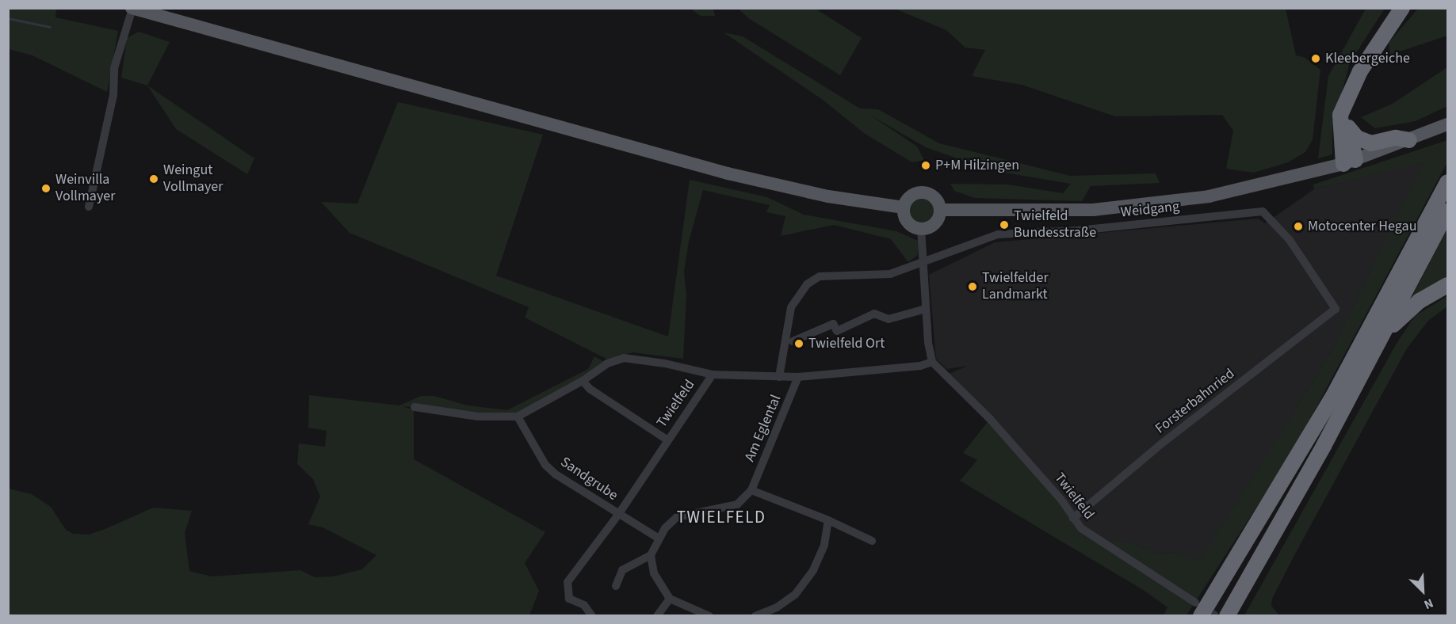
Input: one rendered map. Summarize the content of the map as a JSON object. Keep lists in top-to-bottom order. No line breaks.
{"streets":{"street":["Weidgang","Forsterbahnried","Twielfeld","Am Eglental","Sandgrube"]},"crossings":[["Weidgang","Forsterbahnried"],["Weidgang","Am Eglental"],["Forsterbahnried","Twielfeld"],["Twielfeld","Am Eglental"],["Twielfeld","Sandgrube"]],"districts":["TWIELFELD"],"places":["Kleebergeiche","P+M Hilzingen","Weingut Vollmayer","Weinvilla Vollmayer","Twielfeld Bundesstraße","Motocenter Hegau","Twielfelder Landmarkt","Twielfeld Ort"],"north":"bottom right"}
